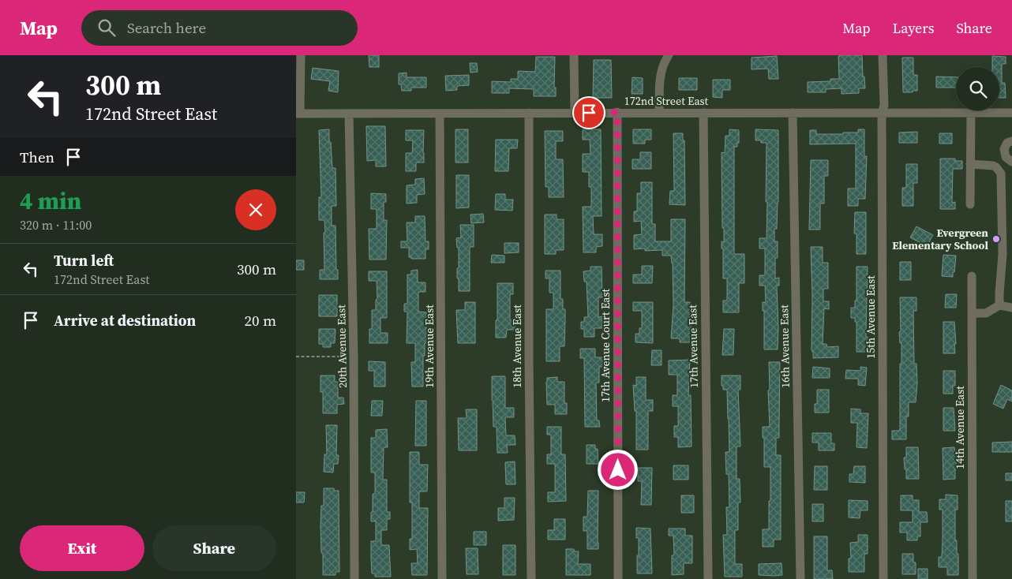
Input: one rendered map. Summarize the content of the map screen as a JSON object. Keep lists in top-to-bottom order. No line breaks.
{"streets":{"street":["172nd Street East","15th Avenue East","17th Avenue Court East","20th Avenue East","19th Avenue East","18th Avenue East","17th Avenue East","16th Avenue East","14th Avenue East"]},"crossings":[["172nd Street East","15th Avenue East"],["172nd Street East","17th Avenue Court East"],["172nd Street East","20th Avenue East"],["172nd Street East","19th Avenue East"],["172nd Street East","18th Avenue East"],["172nd Street East","17th Avenue East"],["172nd Street East","16th Avenue East"]],"places":["Evergreen Elementary School"],"page":{"header":"Map","search":"Search here","nav":["Map","Layers","Share"],"turn":["300 m","172nd Street East"],"then":"Then","heading":["4 min","320 m · 11:00"],"list":[{"name":"Turn left","note":"172nd Street East","value":"300 m"},{"name":"Arrive at destination","value":"20 m"}],"buttons":["Exit","Share"]}}
